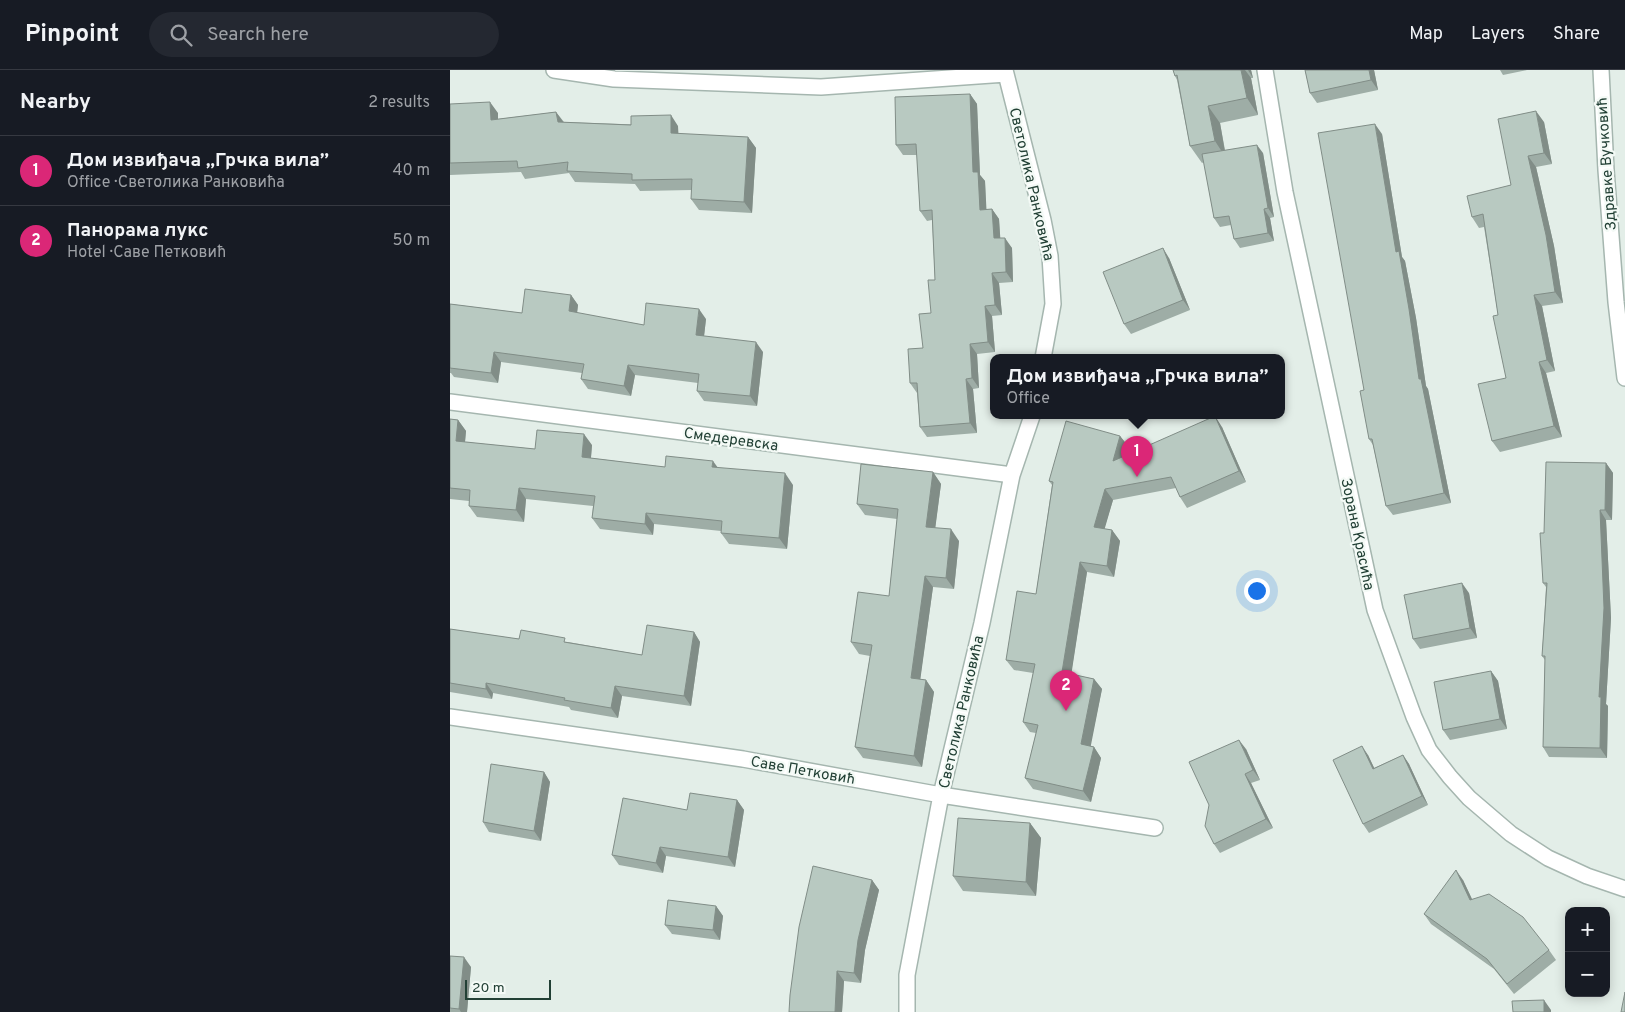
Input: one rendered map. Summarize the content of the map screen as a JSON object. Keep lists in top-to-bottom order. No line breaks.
{"streets":{"street":["Здравке Вучковић","Светолика Ранковића","Смедеревска","Зорана Красића","Саве Петковић"]},"crossings":[["Светолика Ранковића","Смедеревска"],["Светолика Ранковића","Саве Петковић"]],"scale_bar":"20 m","page":{"header":"Pinpoint","search":"Search here","nav":["Map","Layers","Share"],"heading":["Nearby","2 results"],"list":[{"mark":"1","name":"Дом извиђача „Грчка вила”","note":"Office · Светолика Ранковића","value":"40 m"},{"mark":"2","name":"Панорама лукс","note":"Hotel · Саве Петковић","value":"50 m"}],"popup":["Дом извиђача „Грчка вила”","Office"],"pins":["1","2"],"map_buttons":["+","−"],"scale":"20 m"}}
